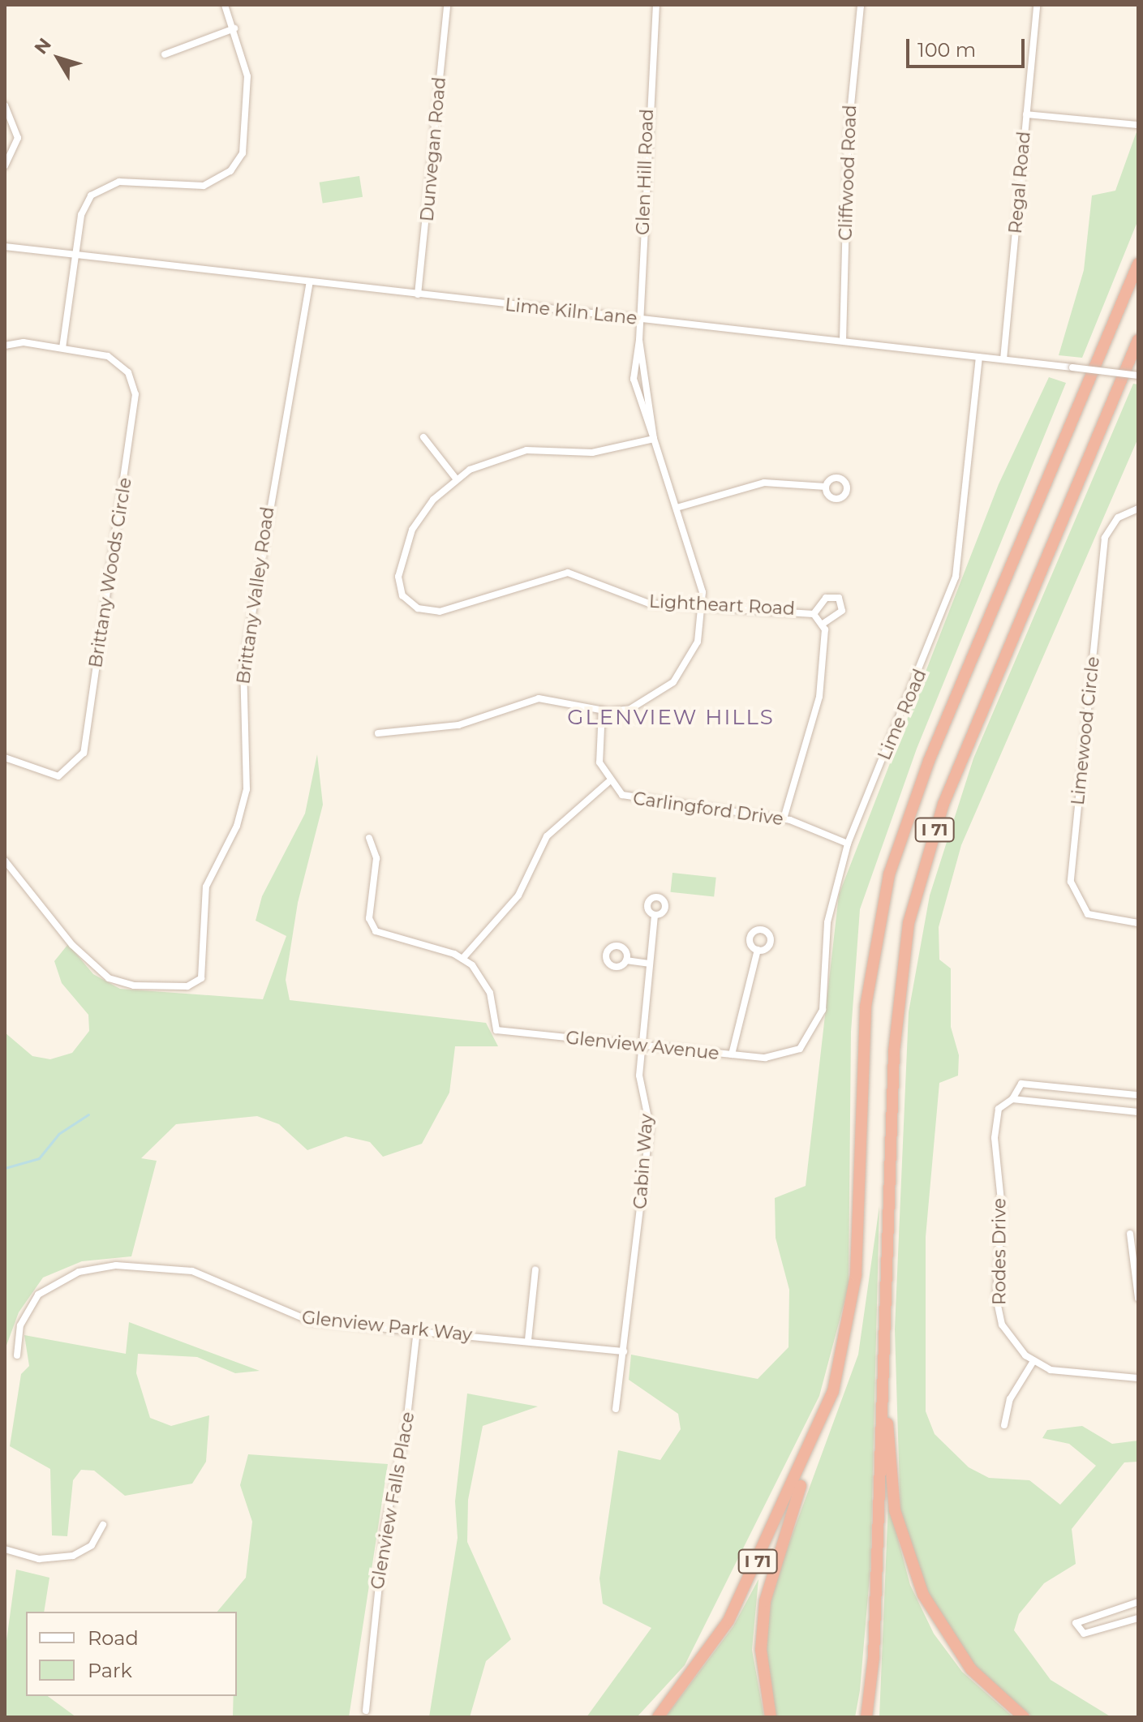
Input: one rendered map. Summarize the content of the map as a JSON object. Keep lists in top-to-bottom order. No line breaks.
{"streets":{"highway":["I 71"],"street":["Dunvegan Road","Glen Hill Road","Cliffwood Road","Regal Road","Lime Kiln Lane","Brittany Woods Circle","Brittany Valley Road","Lightheart Road","Lime Road","Limewood Circle","Carlingford Drive","Glenview Avenue","Cabin Way","Rodes Drive","Glenview Park Way","Glenview Falls Place"]},"crossings":[["Dunvegan Road","Lime Kiln Lane"],["Glen Hill Road","Lime Kiln Lane"],["Glen Hill Road","Lightheart Road"],["Cliffwood Road","Lime Kiln Lane"],["Regal Road","Lime Kiln Lane"],["Lime Kiln Lane","Brittany Valley Road"],["Lime Kiln Lane","Lime Road"],["Lightheart Road","Carlingford Drive"],["Lime Road","Carlingford Drive"],["Lime Road","Glenview Avenue"],["Glenview Avenue","Cabin Way"],["Cabin Way","Glenview Park Way"],["Glenview Park Way","Glenview Falls Place"]],"districts":["GLENVIEW HILLS"],"legend":["Road","Park"],"scale_bar":"100 m","north":"top left"}
